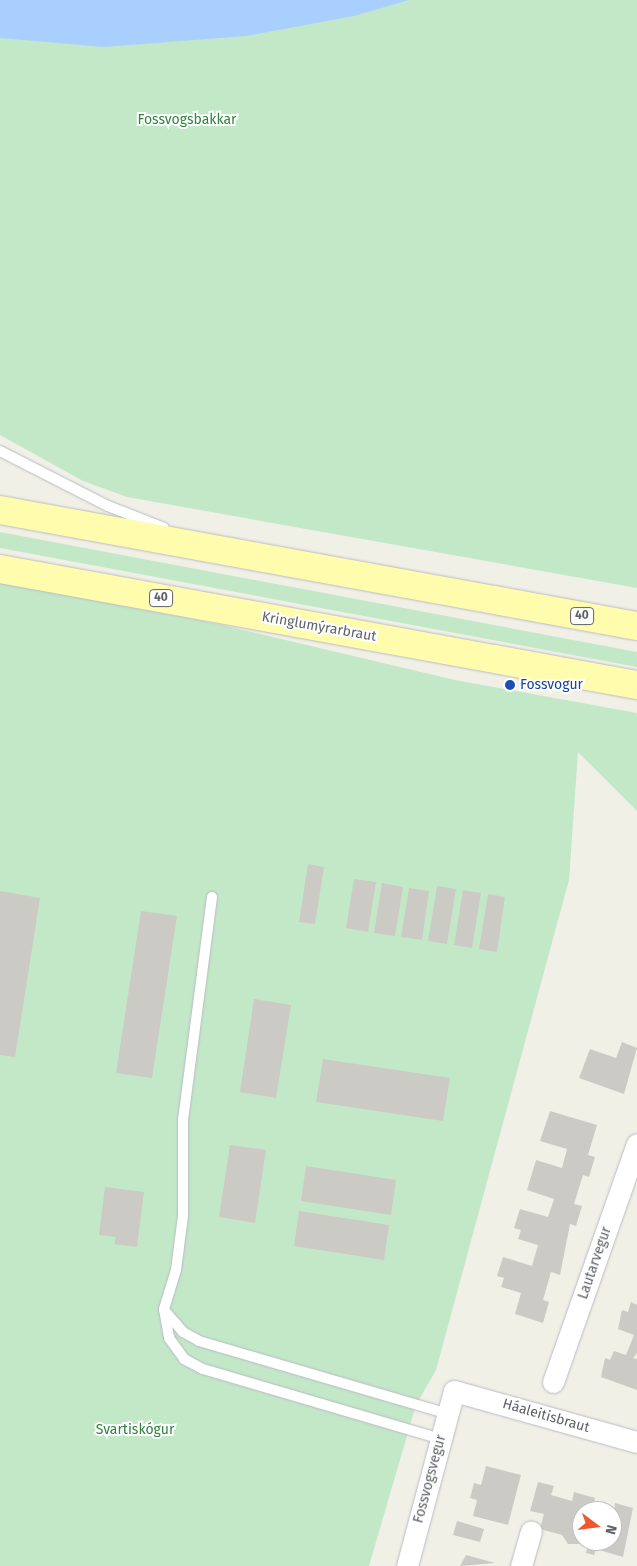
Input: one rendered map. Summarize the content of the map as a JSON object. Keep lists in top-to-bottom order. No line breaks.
{"streets":{"main road":["40","Kringlumýrarbraut"],"street":["Lautarvegur","Háaleitisbraut","Fossvogsvegur"]},"crossings":[["Háaleitisbraut","Fossvogsvegur"]],"parks":["Fossvogsbakkar","Svartiskógur"],"places":["Fossvogur"],"north":"right"}
